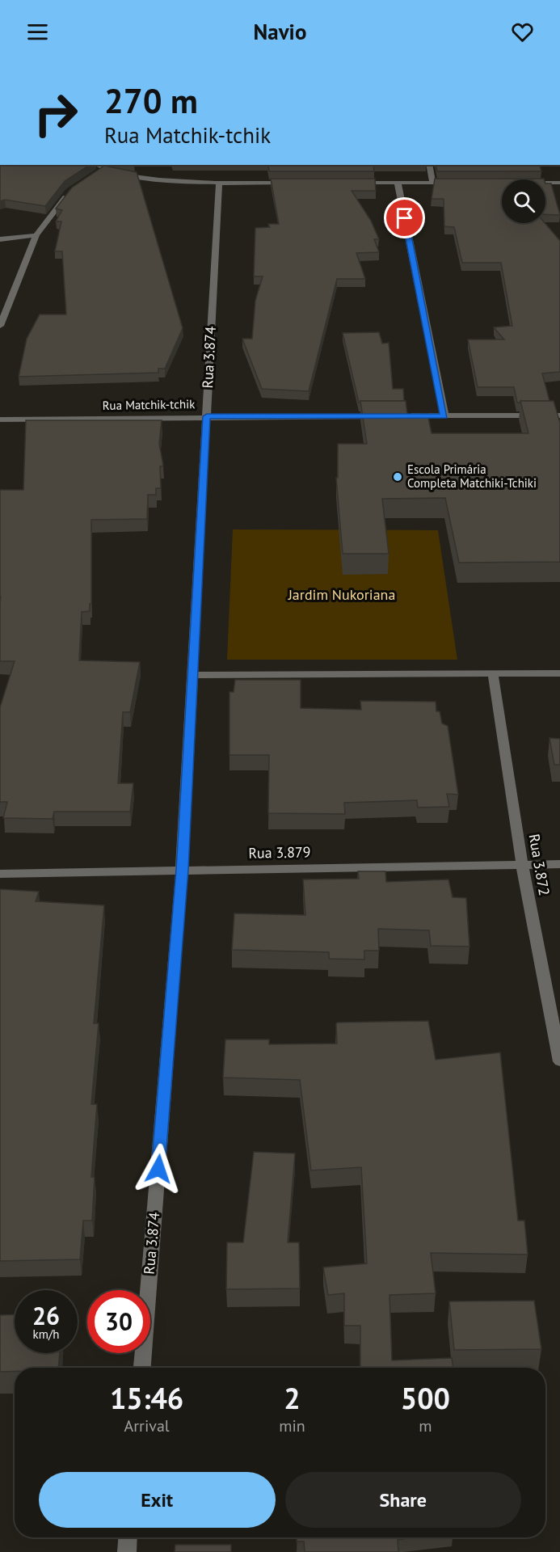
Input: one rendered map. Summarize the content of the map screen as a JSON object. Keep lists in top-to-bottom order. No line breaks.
{"streets":{"street":["Rua 3.874","Rua Matchik-tchik","Rua 3.879","Rua 3.872"]},"crossings":[["Rua 3.874","Rua Matchik-tchik"],["Rua 3.874","Rua 3.879"],["Rua 3.879","Rua 3.872"]],"parks":["Jardim Nukoriana"],"places":["Escola Primária Completa Matchiki-Tchiki"],"page":{"header":"Navio","turn":["270 m","Rua Matchik-tchik"],"speed":"26 km/h","limit":"30","eta":["15:46","Arrival","2","min","500","m"],"buttons":["Exit","Share"]}}
